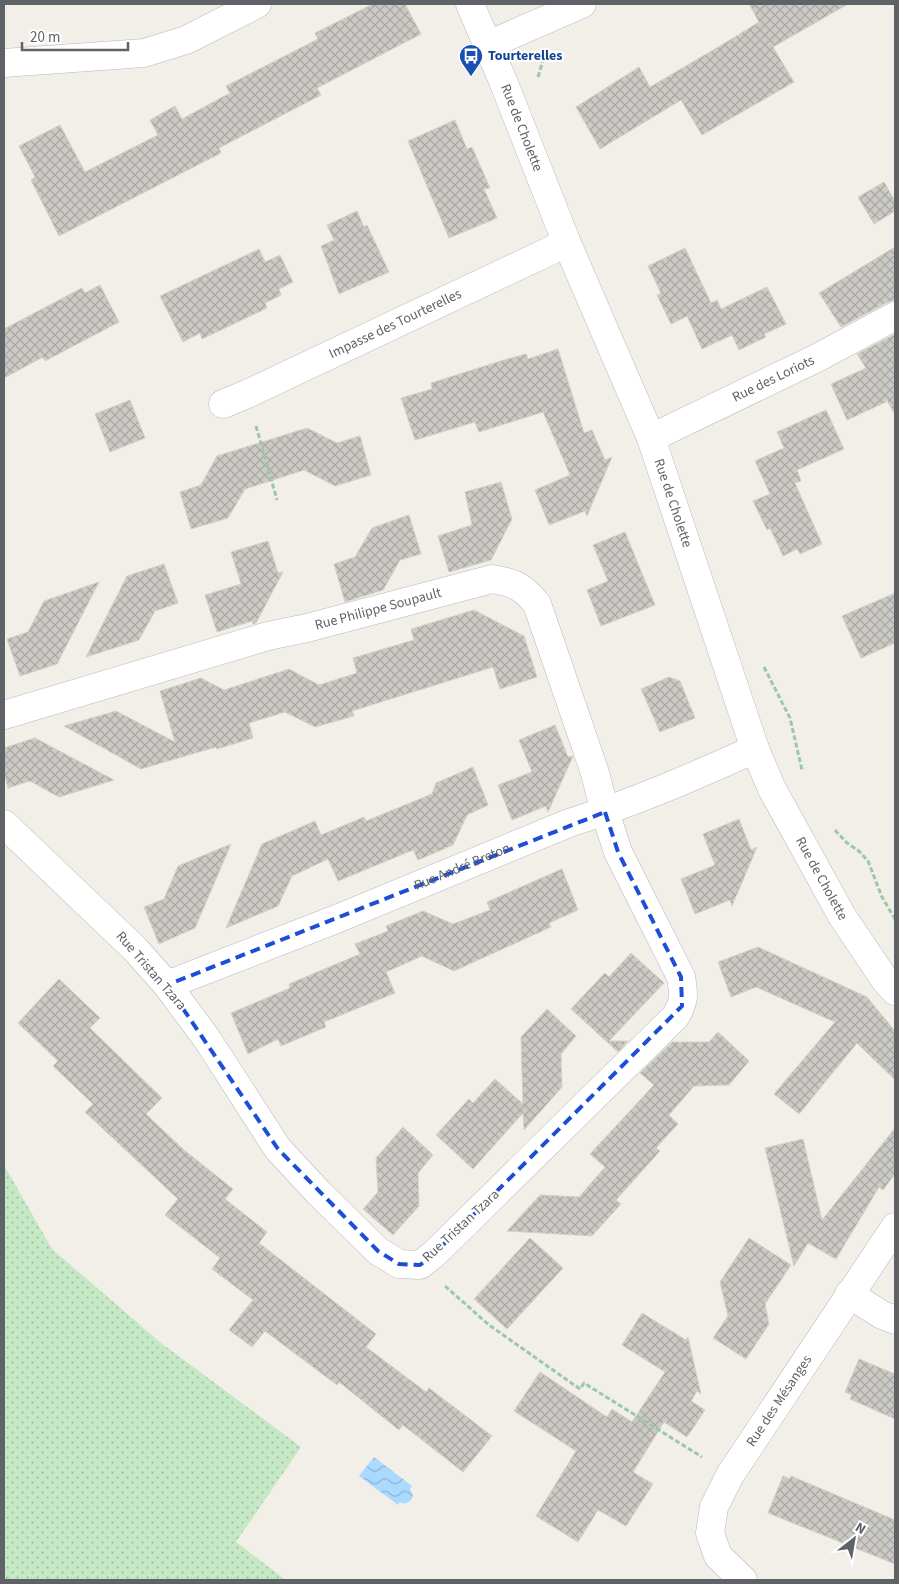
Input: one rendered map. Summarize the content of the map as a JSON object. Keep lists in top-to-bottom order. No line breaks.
{"streets":{"street":["Rue de Cholette","Impasse des Tourterelles","Rue des Loriots","Rue Philippe Soupault","Rue André Breton","Rue Tristan Tzara","Rue des Mésanges"]},"crossings":[["Rue de Cholette","Impasse des Tourterelles"],["Rue de Cholette","Rue des Loriots"],["Rue de Cholette","Rue André Breton"],["Rue Philippe Soupault","Rue André Breton"],["Rue Philippe Soupault","Rue Tristan Tzara"],["Rue André Breton","Rue Tristan Tzara"]],"places":{"bus stop":["Tourterelles"]},"scale_bar":"20 m","north":"top right"}
